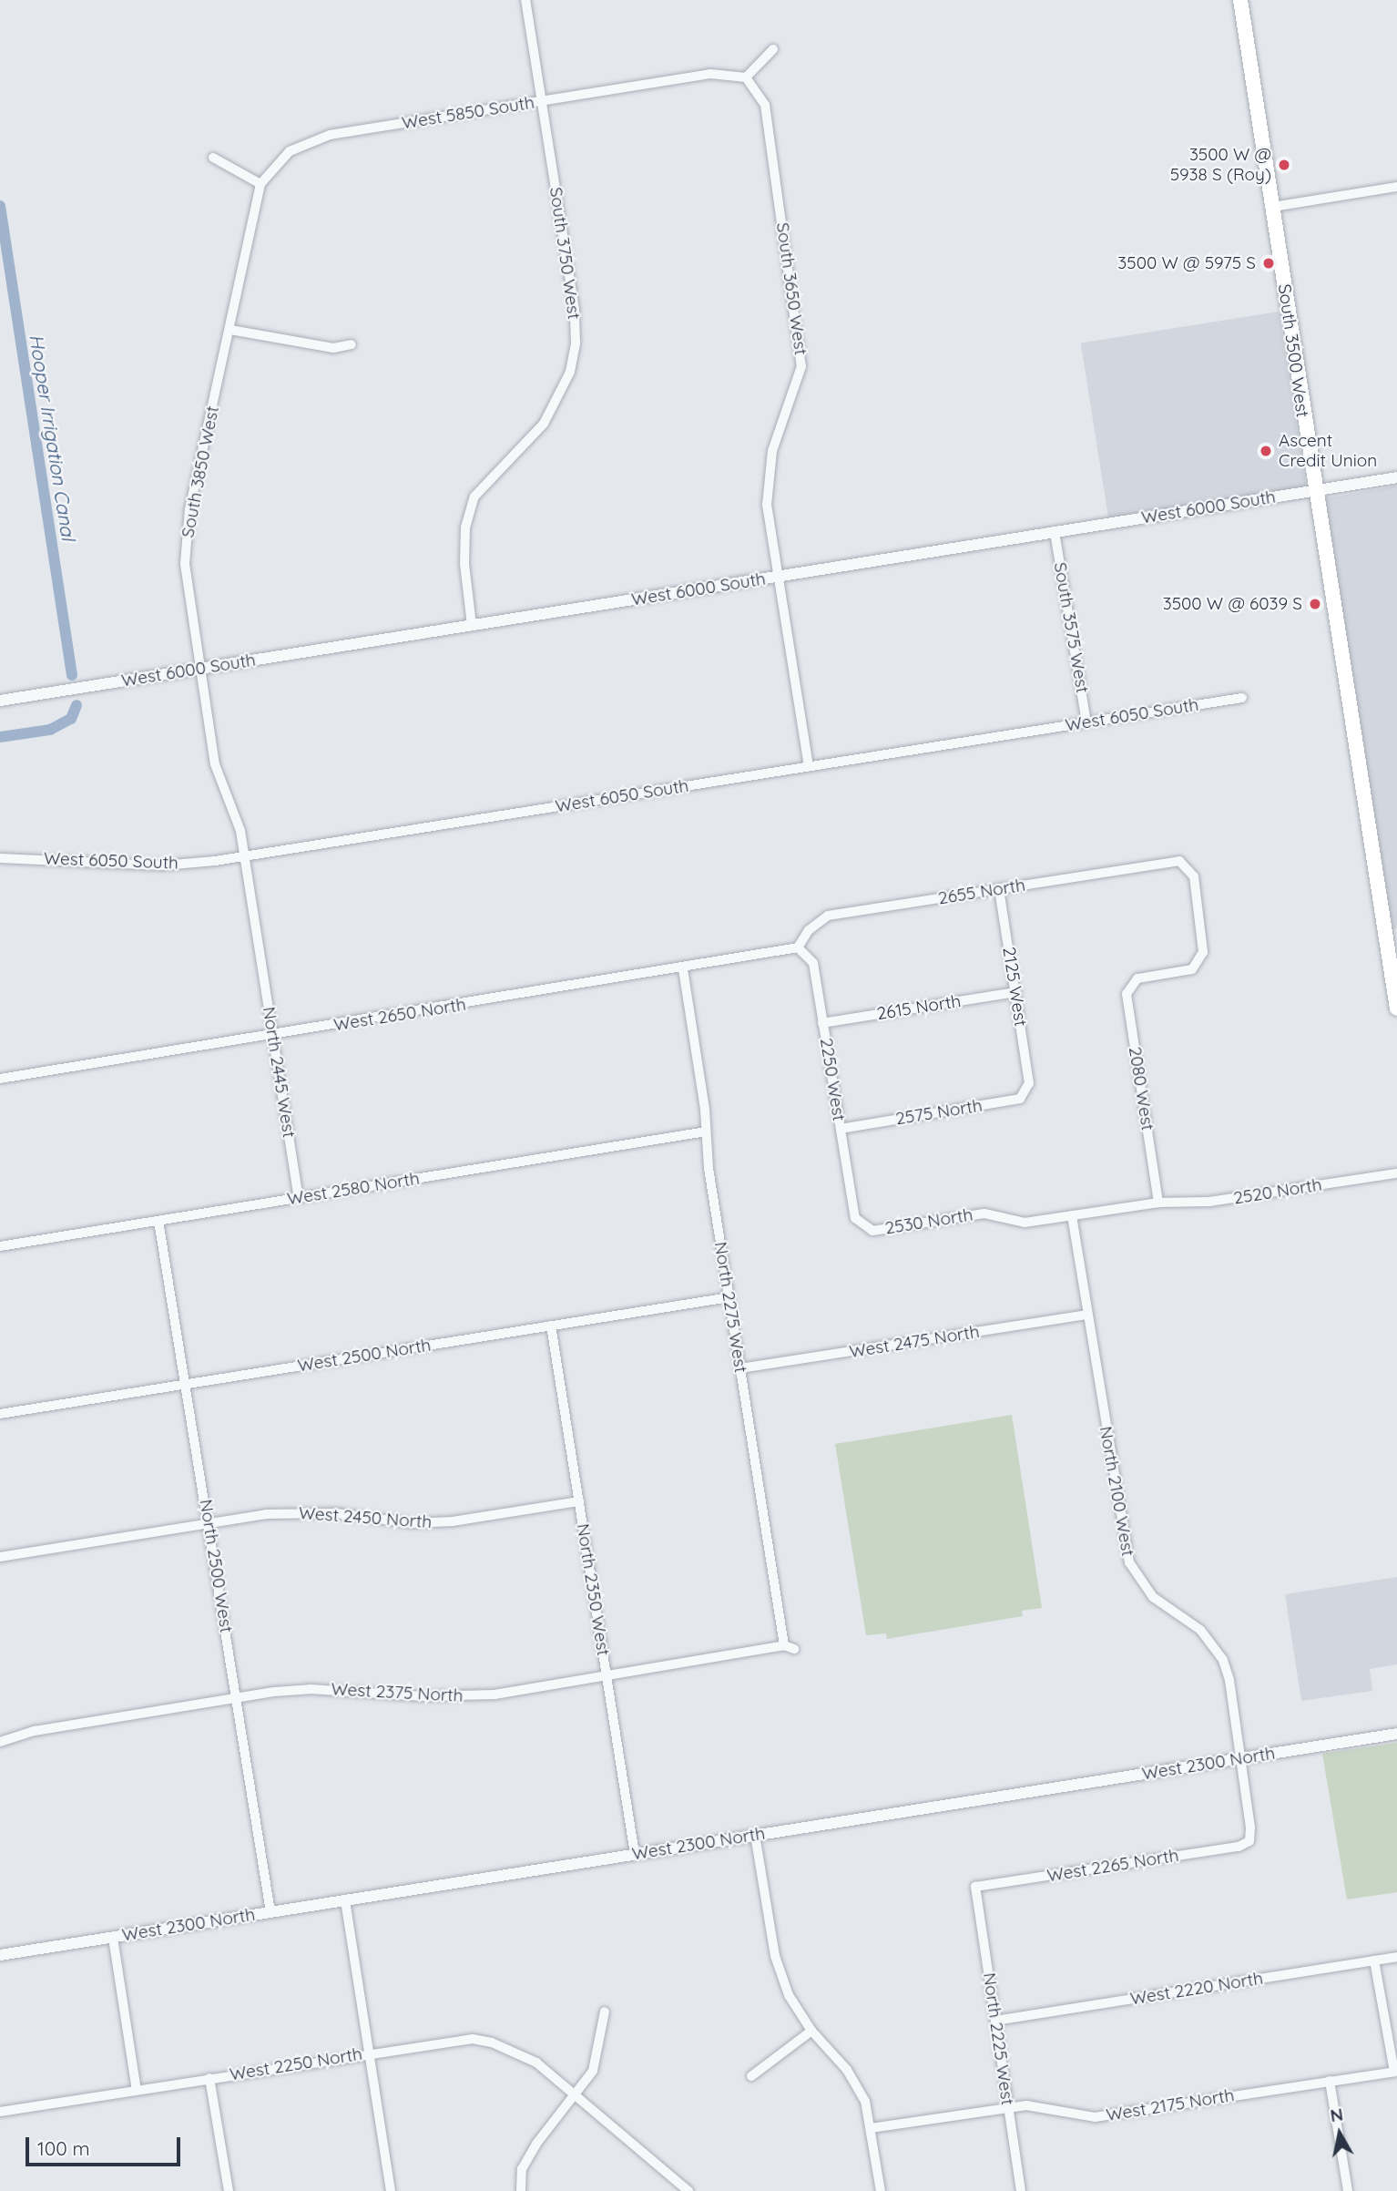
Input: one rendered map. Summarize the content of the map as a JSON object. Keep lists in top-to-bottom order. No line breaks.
{"streets":{"main road":["South 3500 West"],"street":["West 5850 South","South 3750 West","South 3650 West","South 3850 West","West 6000 South","South 3575 West","West 6050 South","2655 North","2125 West","2615 North","West 2650 North","North 2445 West","2250 West","2080 West","2575 North","West 2580 North","2520 North","2530 North","North 2275 West","West 2475 North","West 2500 North","North 2100 West","West 2450 North","North 2500 West","North 2350 West","West 2375 North","West 2300 North","West 2265 North","West 2220 North","North 2225 West","West 2250 North","West 2175 North"]},"crossings":[["West 5850 South","South 3750 West"],["West 5850 South","South 3650 West"],["West 5850 South","South 3850 West"],["South 3750 West","West 6000 South"],["South 3650 West","West 6000 South"],["South 3650 West","West 6050 South"],["South 3500 West","West 6000 South"],["South 3850 West","West 6000 South"],["South 3850 West","West 6050 South"],["South 3850 West","North 2445 West"],["West 6000 South","South 3575 West"],["South 3575 West","West 6050 South"],["2655 North","2125 West"],["2655 North","West 2650 North"],["2655 North","2250 West"],["2655 North","2080 West"],["2125 West","2615 North"],["2125 West","2575 North"],["2615 North","2250 West"],["West 2650 North","North 2445 West"],["West 2650 North","2250 West"],["West 2650 North","North 2275 West"],["North 2445 West","West 2580 North"],["2250 West","2575 North"],["2250 West","2530 North"],["2080 West","2520 North"],["2080 West","2530 North"],["West 2580 North","North 2275 West"],["West 2580 North","North 2500 West"],["2520 North","2530 North"],["2530 North","North 2100 West"],["North 2275 West","West 2475 North"],["North 2275 West","West 2500 North"],["North 2275 West","West 2375 North"],["West 2475 North","North 2100 West"],["West 2500 North","North 2500 West"],["West 2500 North","North 2350 West"],["North 2100 West","West 2300 North"],["North 2100 West","West 2265 North"],["West 2450 North","North 2500 West"],["West 2450 North","North 2350 West"],["North 2500 West","West 2375 North"],["North 2500 West","West 2300 North"],["North 2350 West","West 2375 North"],["North 2350 West","West 2300 North"],["West 2265 North","North 2225 West"],["West 2220 North","North 2225 West"],["West 2220 North","West 2175 North"],["North 2225 West","West 2175 North"]],"water":["Hooper Irrigation Canal"],"places":["3500 W @ 5938 S (Roy)","3500 W @ 5975 S","Ascent Credit Union","3500 W @ 6039 S"],"scale_bar":"100 m","north":"top"}
